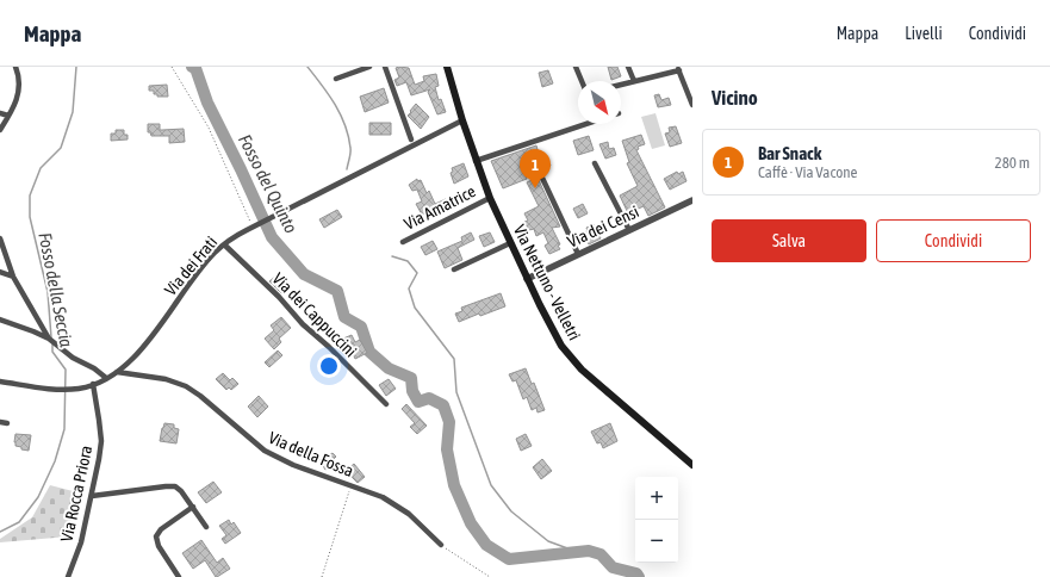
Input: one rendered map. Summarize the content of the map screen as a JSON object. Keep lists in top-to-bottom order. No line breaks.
{"streets":{"main road":["Via Nettuno - Velletri"],"street":["Via Amatrice","Via dei Censi","Via dei Frati","Via dei Cappuccini","Via della Fossa","Via Rocca Priora"]},"crossings":[["Via Amatrice","Via Nettuno - Velletri"],["Via dei Censi","Via Nettuno - Velletri"],["Via dei Frati","Via Nettuno - Velletri"],["Via dei Frati","Via dei Cappuccini"],["Via dei Frati","Via della Fossa"],["Via dei Frati","Via Rocca Priora"]],"water":["Fosso del Quinto","Fosso della Seccia"],"north":"bottom right","page":{"header":"Mappa","nav":["Mappa","Livelli","Condividi"],"heading":"Vicino","list":[{"mark":"1","name":"Bar Snack","note":"Caffè · Via Vacone","value":"280 m"}],"pins":"1","buttons":["Salva","Condividi"],"map_buttons":["+","−"]}}
